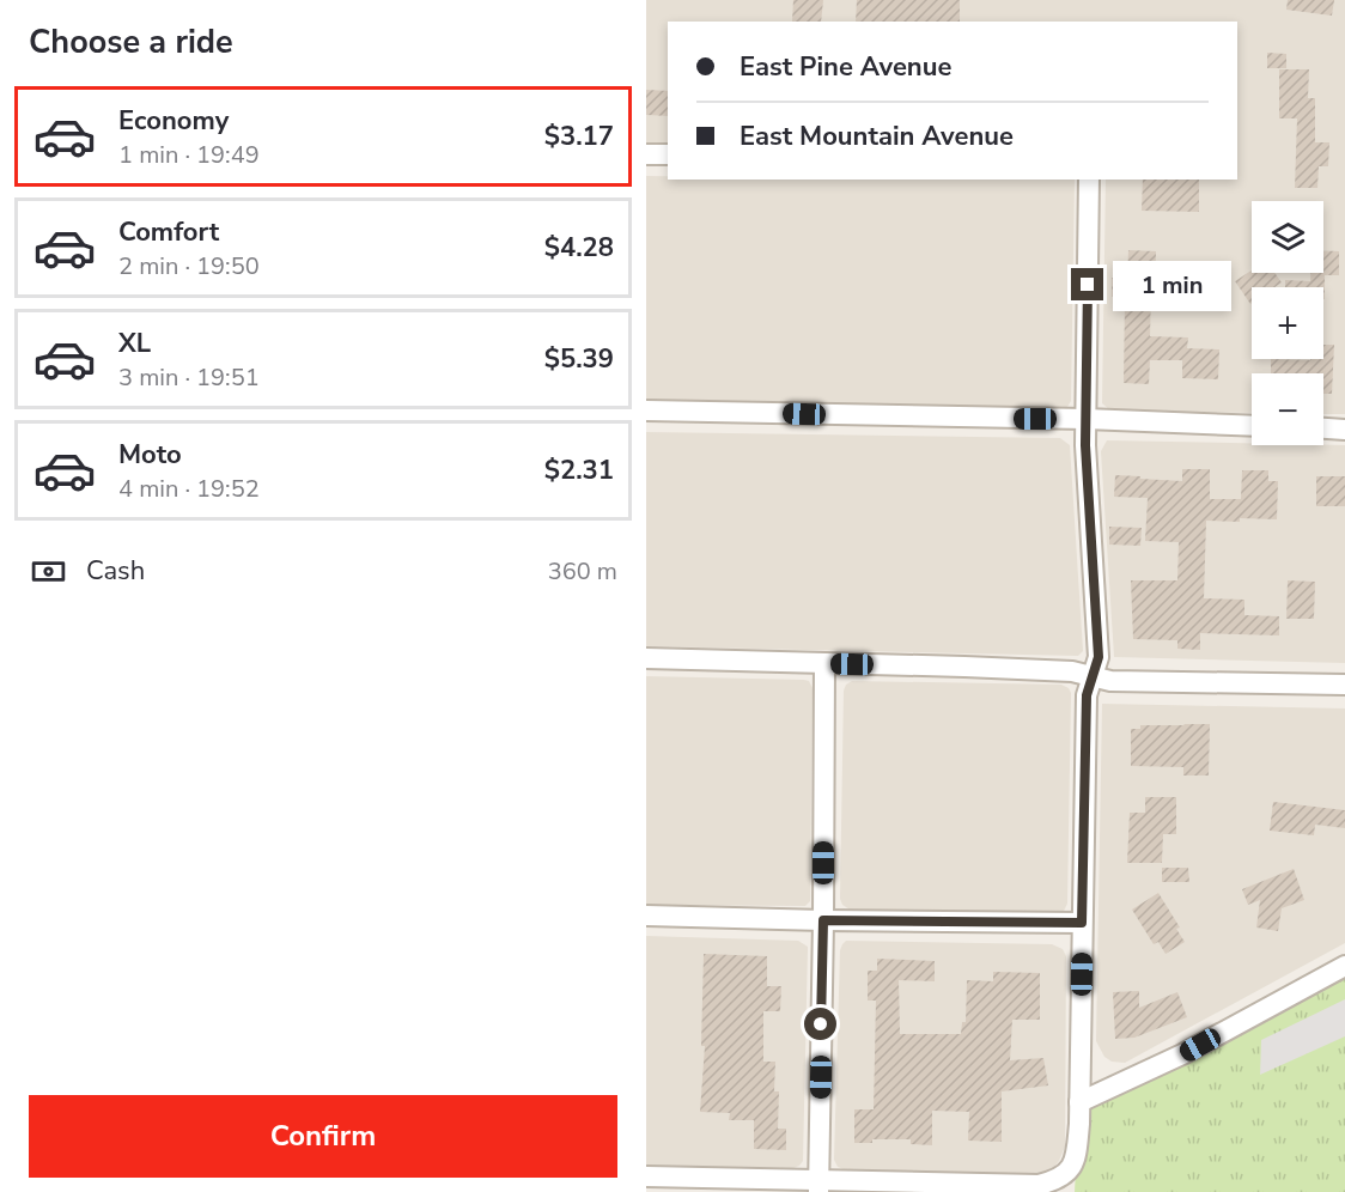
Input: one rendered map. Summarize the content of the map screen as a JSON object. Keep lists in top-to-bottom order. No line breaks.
{"page":{"heading":"Choose a ride","banner":["East Pine Avenue","East Mountain Avenue"],"list":[{"name":"Economy","note":"1 min · 19:49","value":"$3.17"},{"name":"Comfort","note":"2 min · 19:50","value":"$4.28"},{"name":"XL","note":"3 min · 19:51","value":"$5.39"},{"name":"Moto","note":"4 min · 19:52","value":"$2.31"}],"map_buttons":["+","−"],"bubble":"1 min","pay":["Cash","360 m"],"buttons":"Confirm"}}
